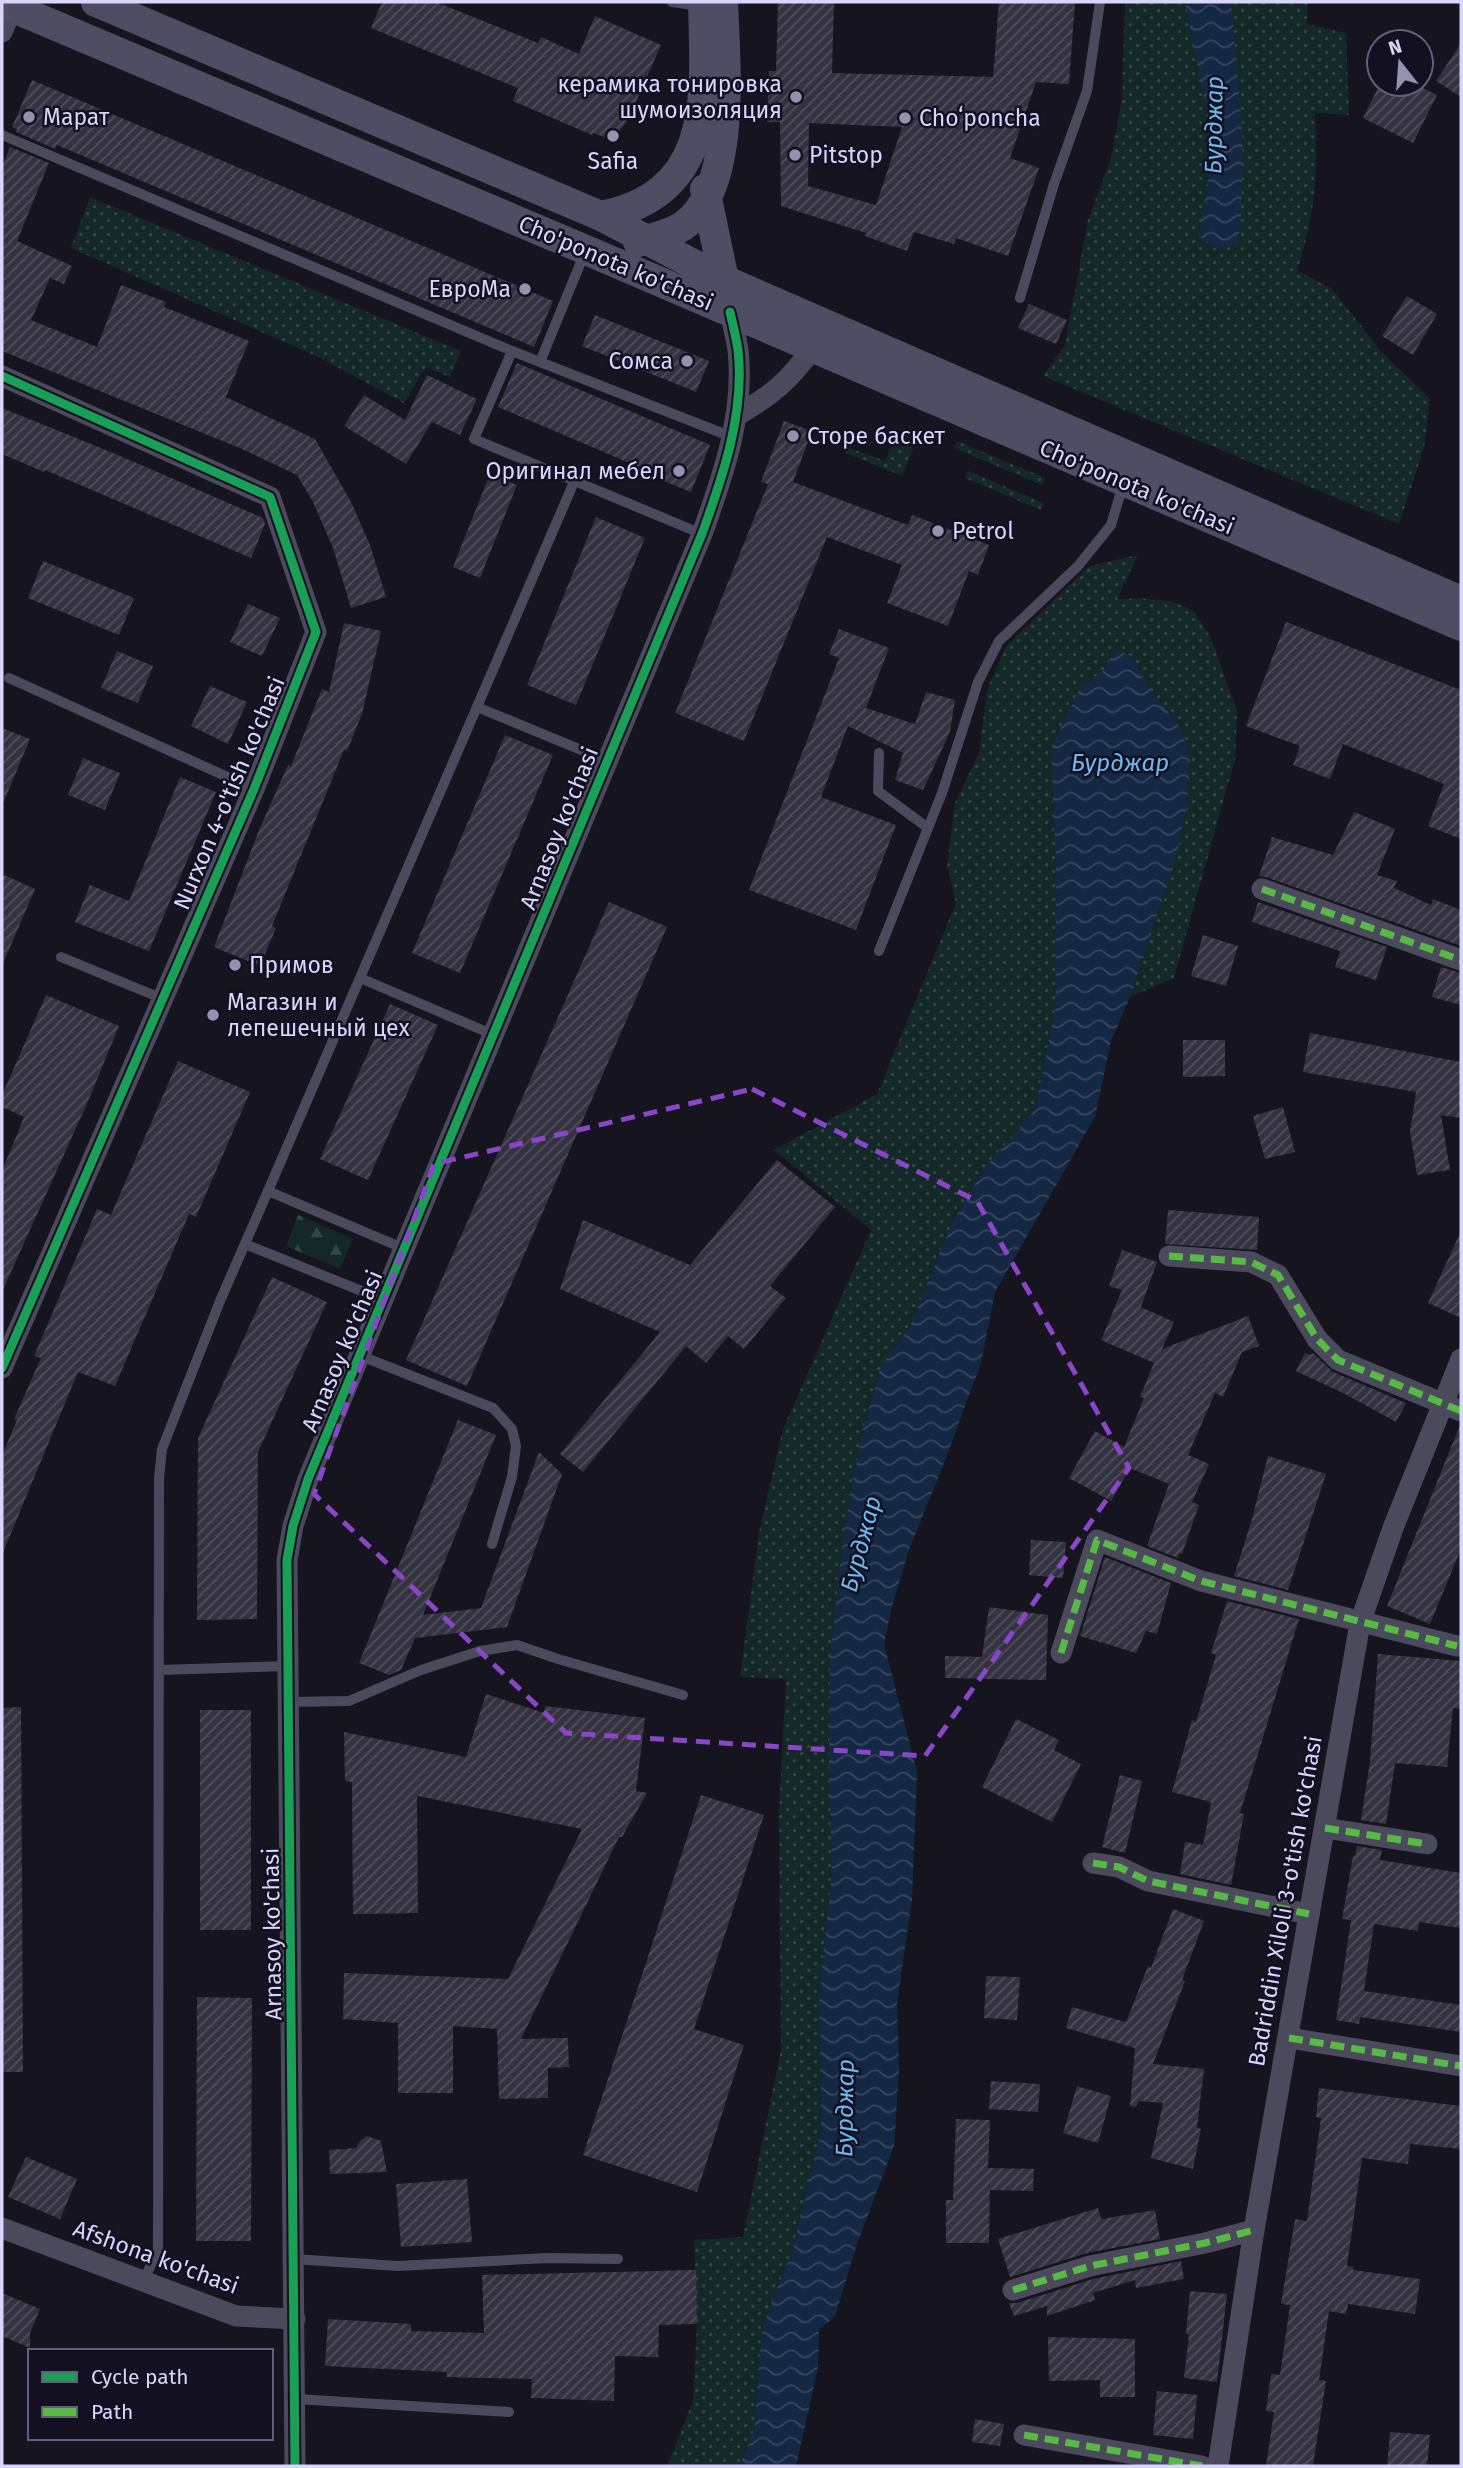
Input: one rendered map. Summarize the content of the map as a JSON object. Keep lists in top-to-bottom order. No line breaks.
{"streets":{"main road":["Cho'ponota ko'chasi","Arnasoy ko'chasi"],"street":["Nurxon 4-o'tish ko'chasi","Badriddin Xiloli 3-o'tish ko'chasi","Afshona ko'chasi"]},"crossings":[["Cho'ponota ko'chasi","Arnasoy ko'chasi"],["Arnasoy ko'chasi","Afshona ko'chasi"]],"water":["Бурджар"],"places":["керамика тонировка шyмоизоляция","Марат","Choʻponcha","Safia","Pitstop","ЕвроМа","Сомса","Сторе баскет","Оригинал мебел","Petrol","Примов","Магазин и лепешечный цех"],"legend":["Cycle path","Path"],"north":"top"}
